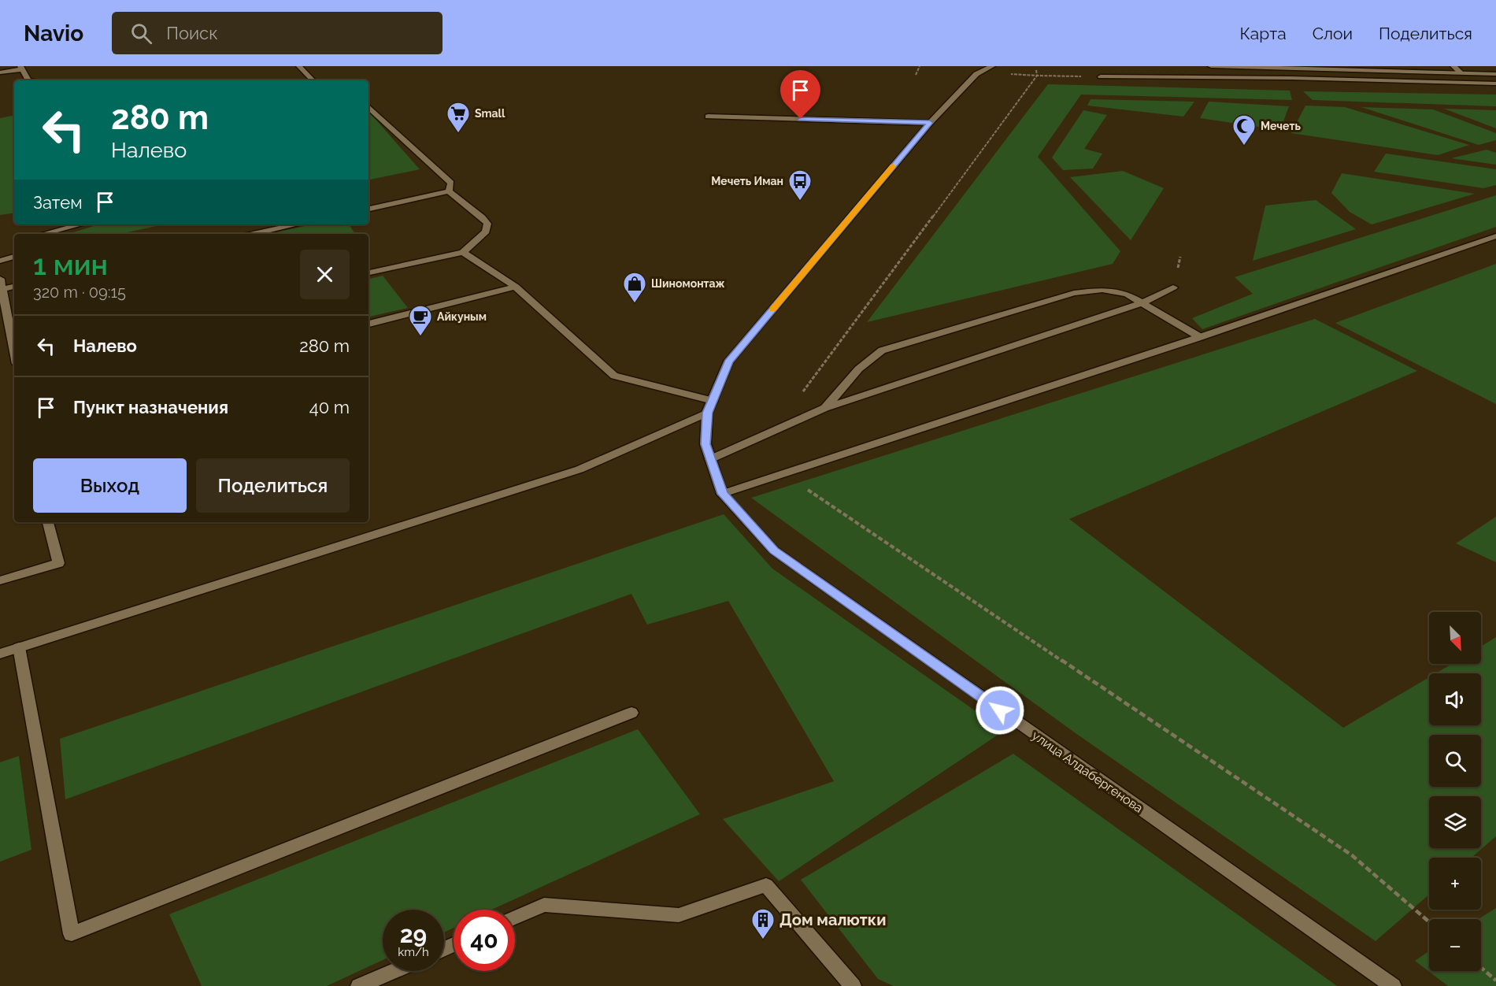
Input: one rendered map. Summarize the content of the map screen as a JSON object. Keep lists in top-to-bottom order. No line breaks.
{"streets":{"street":["улица Алдабергенова"]},"places":{"supermarket":["Small"],"mosque":["Мечеть"],"bus stop":["Мечеть Иман"],"shop":["Шиномонтаж"],"cafe":["Айкуным"],"building":["Дом малютки"]},"north":"bottom right","page":{"header":"Navio","search":"Поиск","nav":["Карта","Слои","Поделиться"],"turn":["280 m","Налево"],"then":"Затем","heading":["1 мин","320 m · 09:15"],"list":[{"name":"Налево","value":"280 m"},{"name":"Пункт назначения","value":"40 m"}],"buttons":["Выход","Поделиться"],"map_buttons":["+","−"],"speed":"29 km/h","limit":"40"}}
